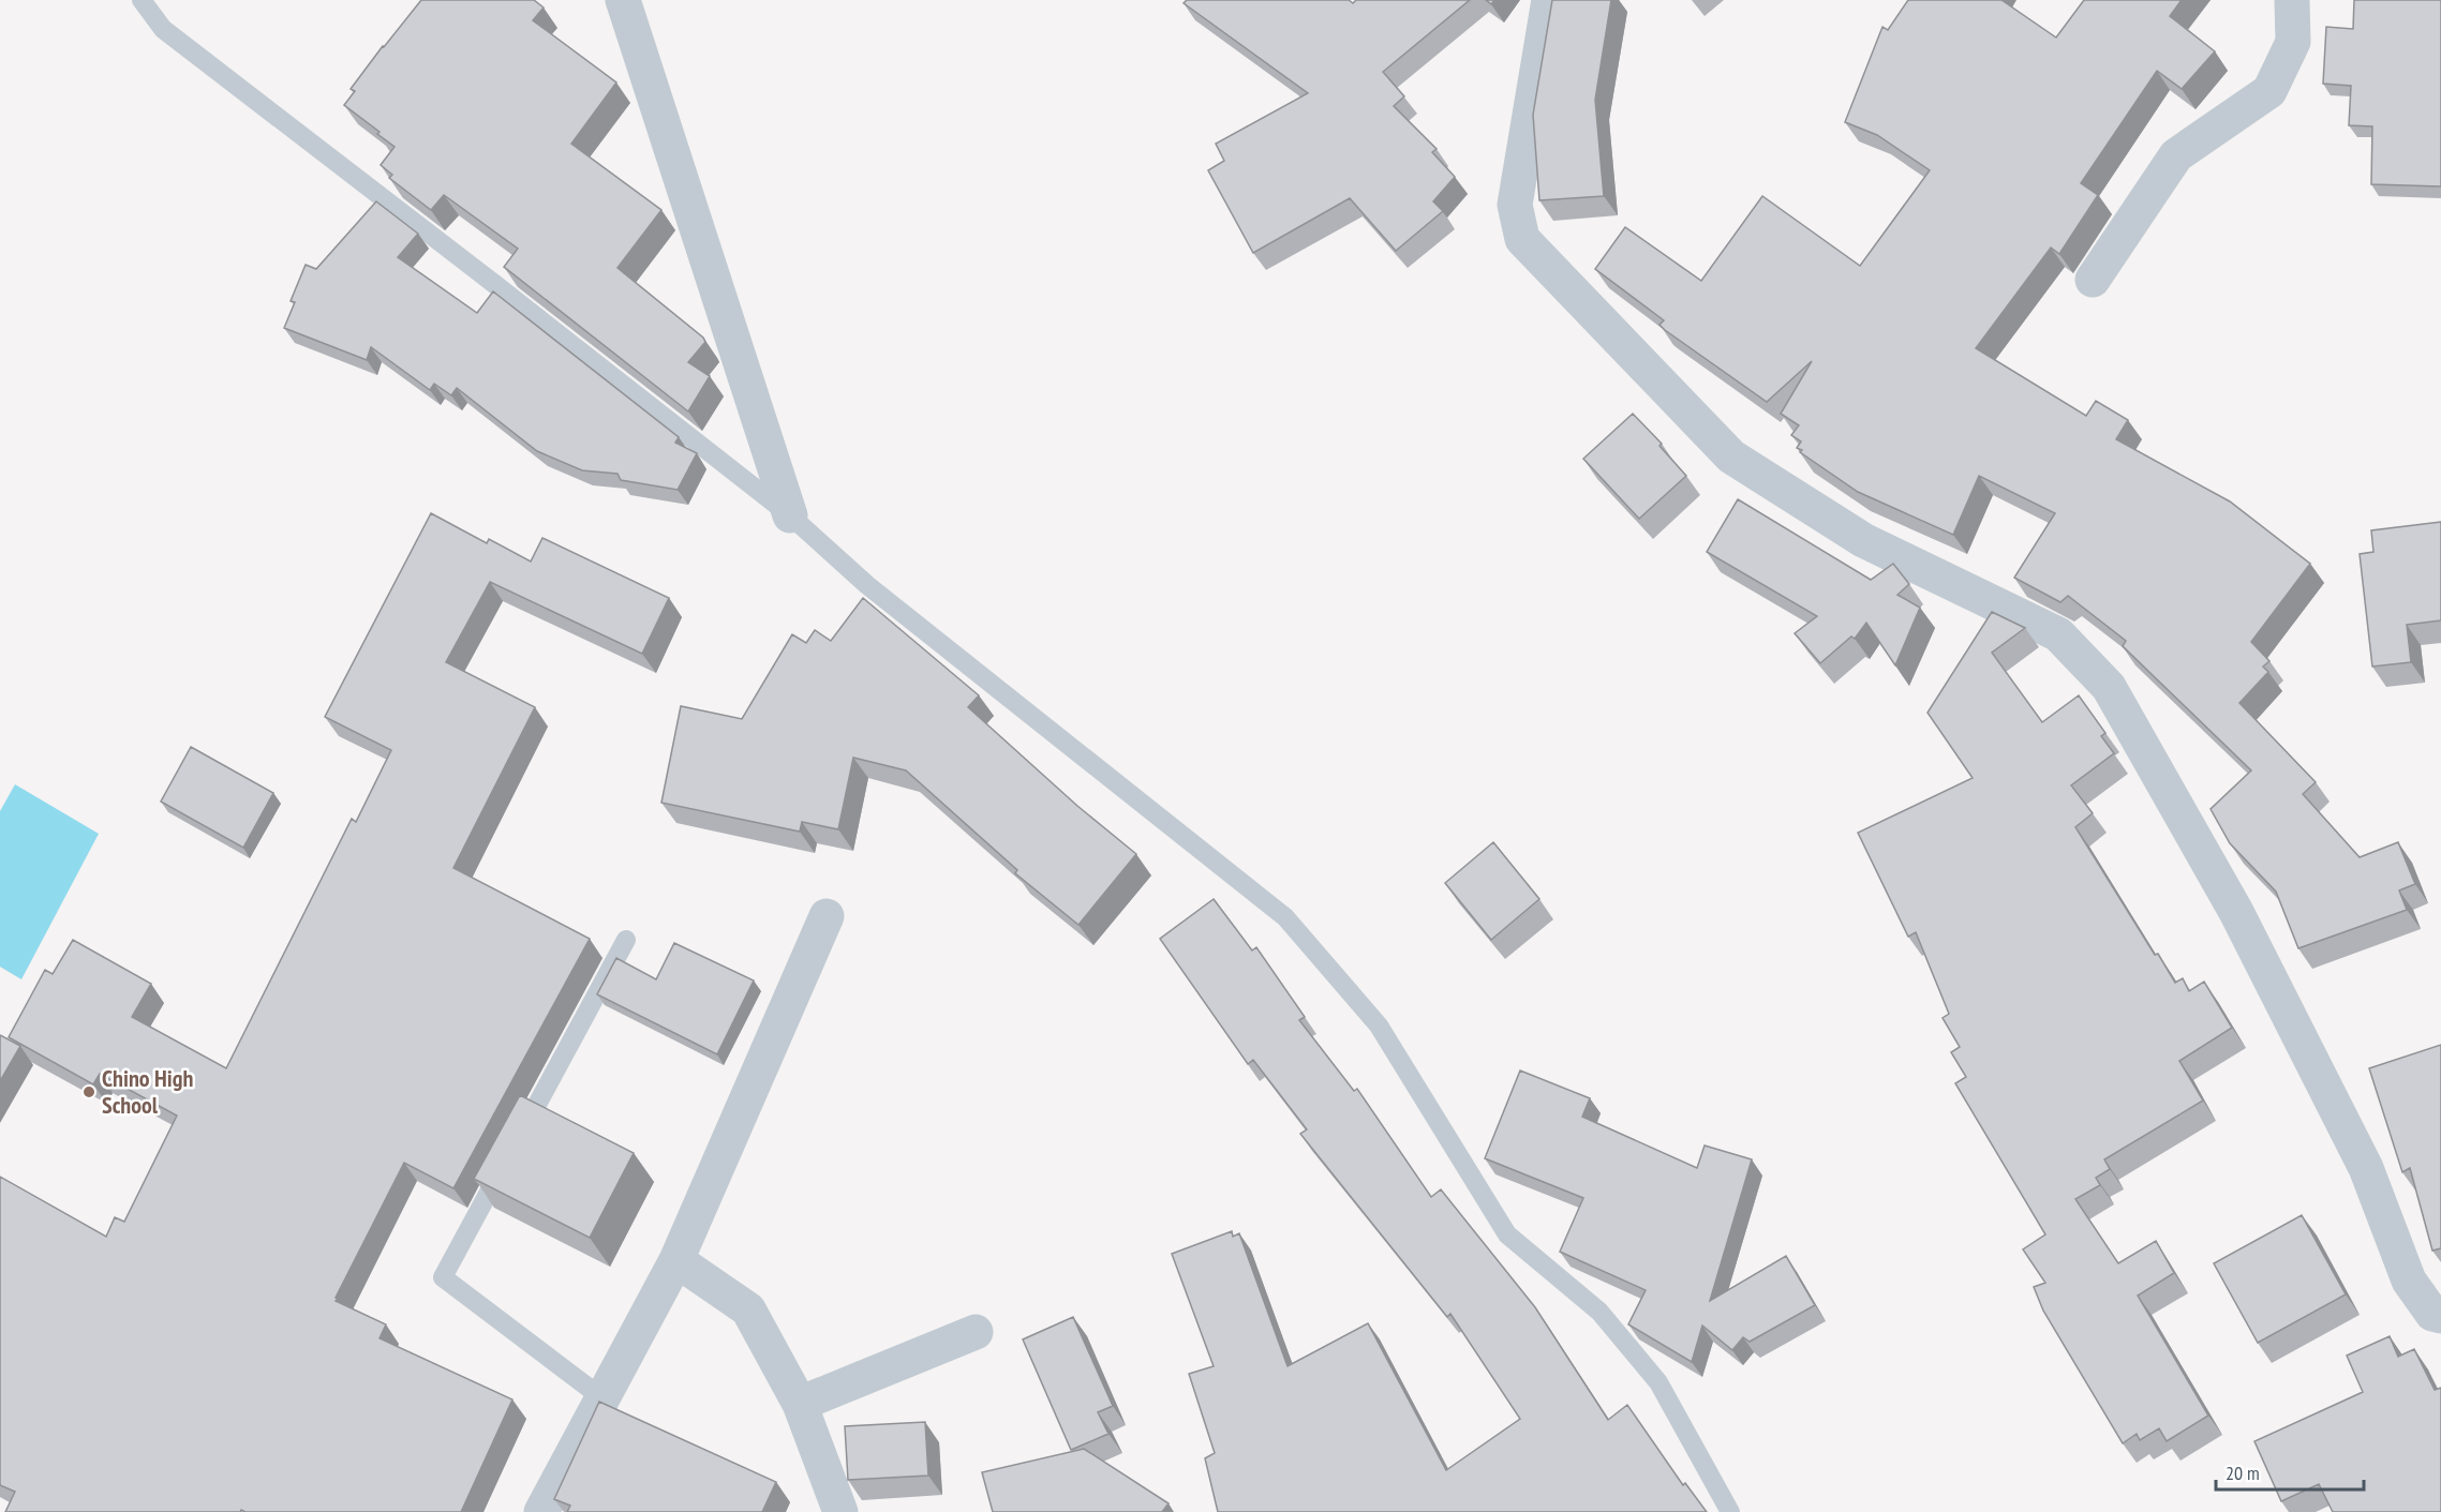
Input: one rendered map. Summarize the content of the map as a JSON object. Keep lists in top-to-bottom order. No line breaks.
{"places":["Chino High School"],"scale_bar":"20 m"}
